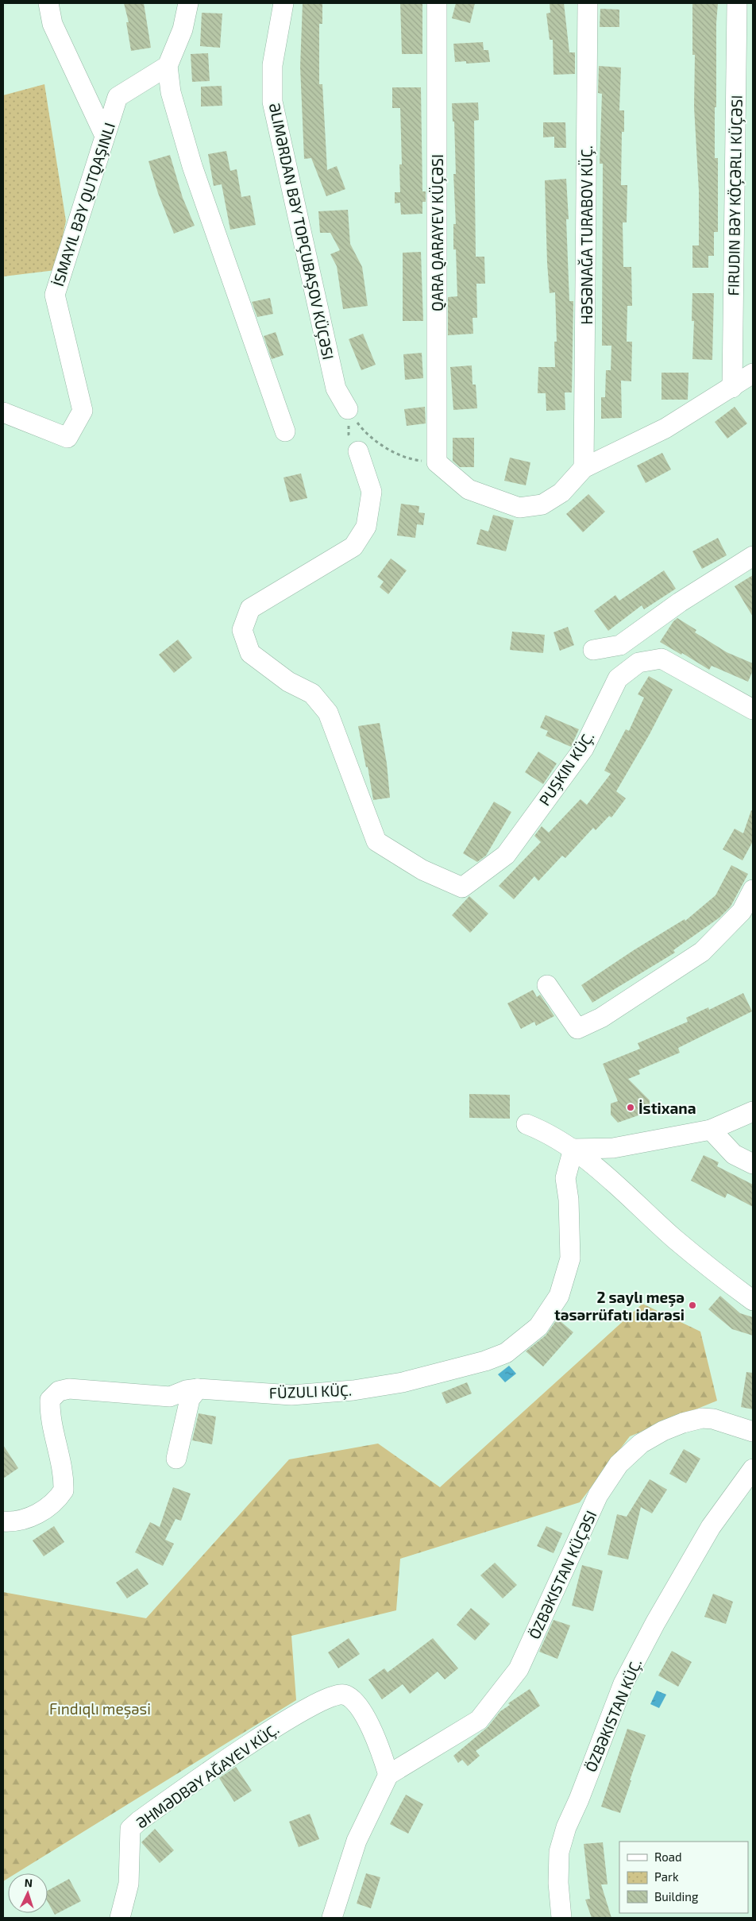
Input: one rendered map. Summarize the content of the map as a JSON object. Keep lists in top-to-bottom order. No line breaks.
{"streets":{"street":["FIRUDIN BƏY KÖÇƏRLI KÜÇƏSI","ƏLIMƏRDAN BƏY TOPÇUBAŞOV KÜÇƏSI","QARA QARAYEV KÜÇƏSI","HƏSƏNAĞA TURABOV KÜÇ.","PUŞKIN KÜÇ.","FÜZULI KÜÇ.","ÖZBƏKISTAN KÜÇƏSI","ÖZBƏKISTAN KÜÇ.","ƏHMƏDBƏY AĞAYEV KÜÇ."]},"crossings":[["ÖZBƏKISTAN KÜÇƏSI","ƏHMƏDBƏY AĞAYEV KÜÇ."]],"parks":["Fındıqlı meşəsi"],"places":["İstixana","2 saylı meşə təsərrüfatı idarəsi"],"legend":["Road","Park","Building"],"north":"top"}
